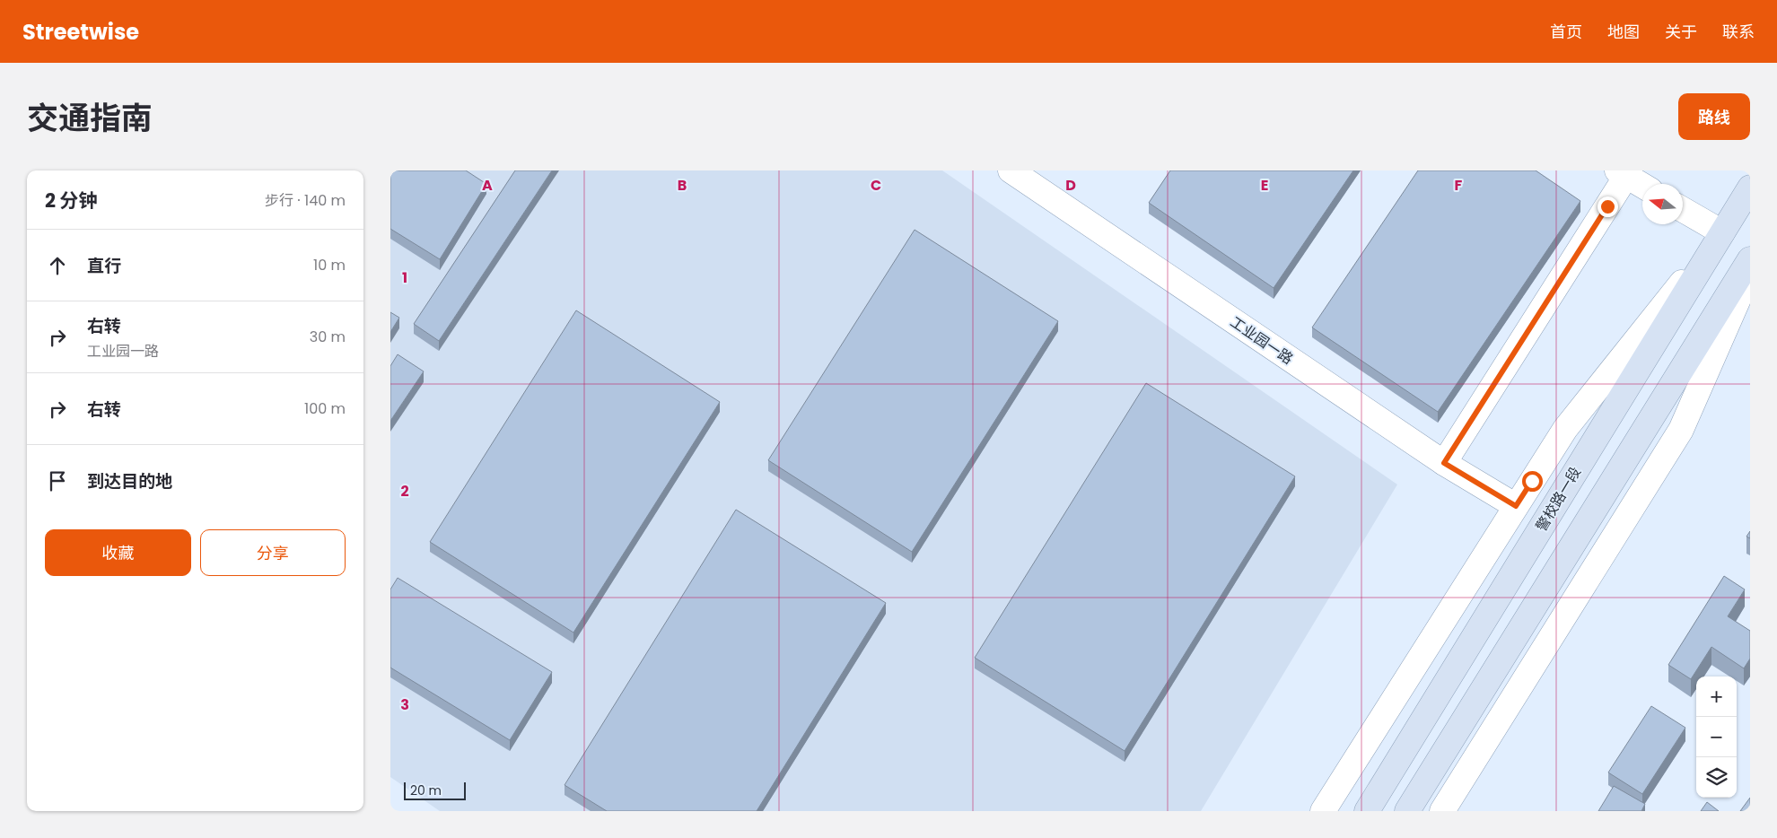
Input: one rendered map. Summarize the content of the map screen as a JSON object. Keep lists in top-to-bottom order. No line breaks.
{"streets":{"main road":["警校路一段"],"street":["工业园一路"]},"scale_bar":"20 m","north":"left","page":{"header":"Streetwise","nav":["首页","地图","关于","联系"],"title":"交通指南","buttons":["路线",["收藏","分享"]],"heading":["2 分钟","步行 · 140 m"],"list":[["直行","10 m"],["右转","工业园一路","30 m"],["右转","100 m"],"到达目的地"],"map_buttons":["+","−"],"scale":"20 m"},"grid":{"columns":["A","B","C","D","E","F"],"rows":["1","2","3"]}}
